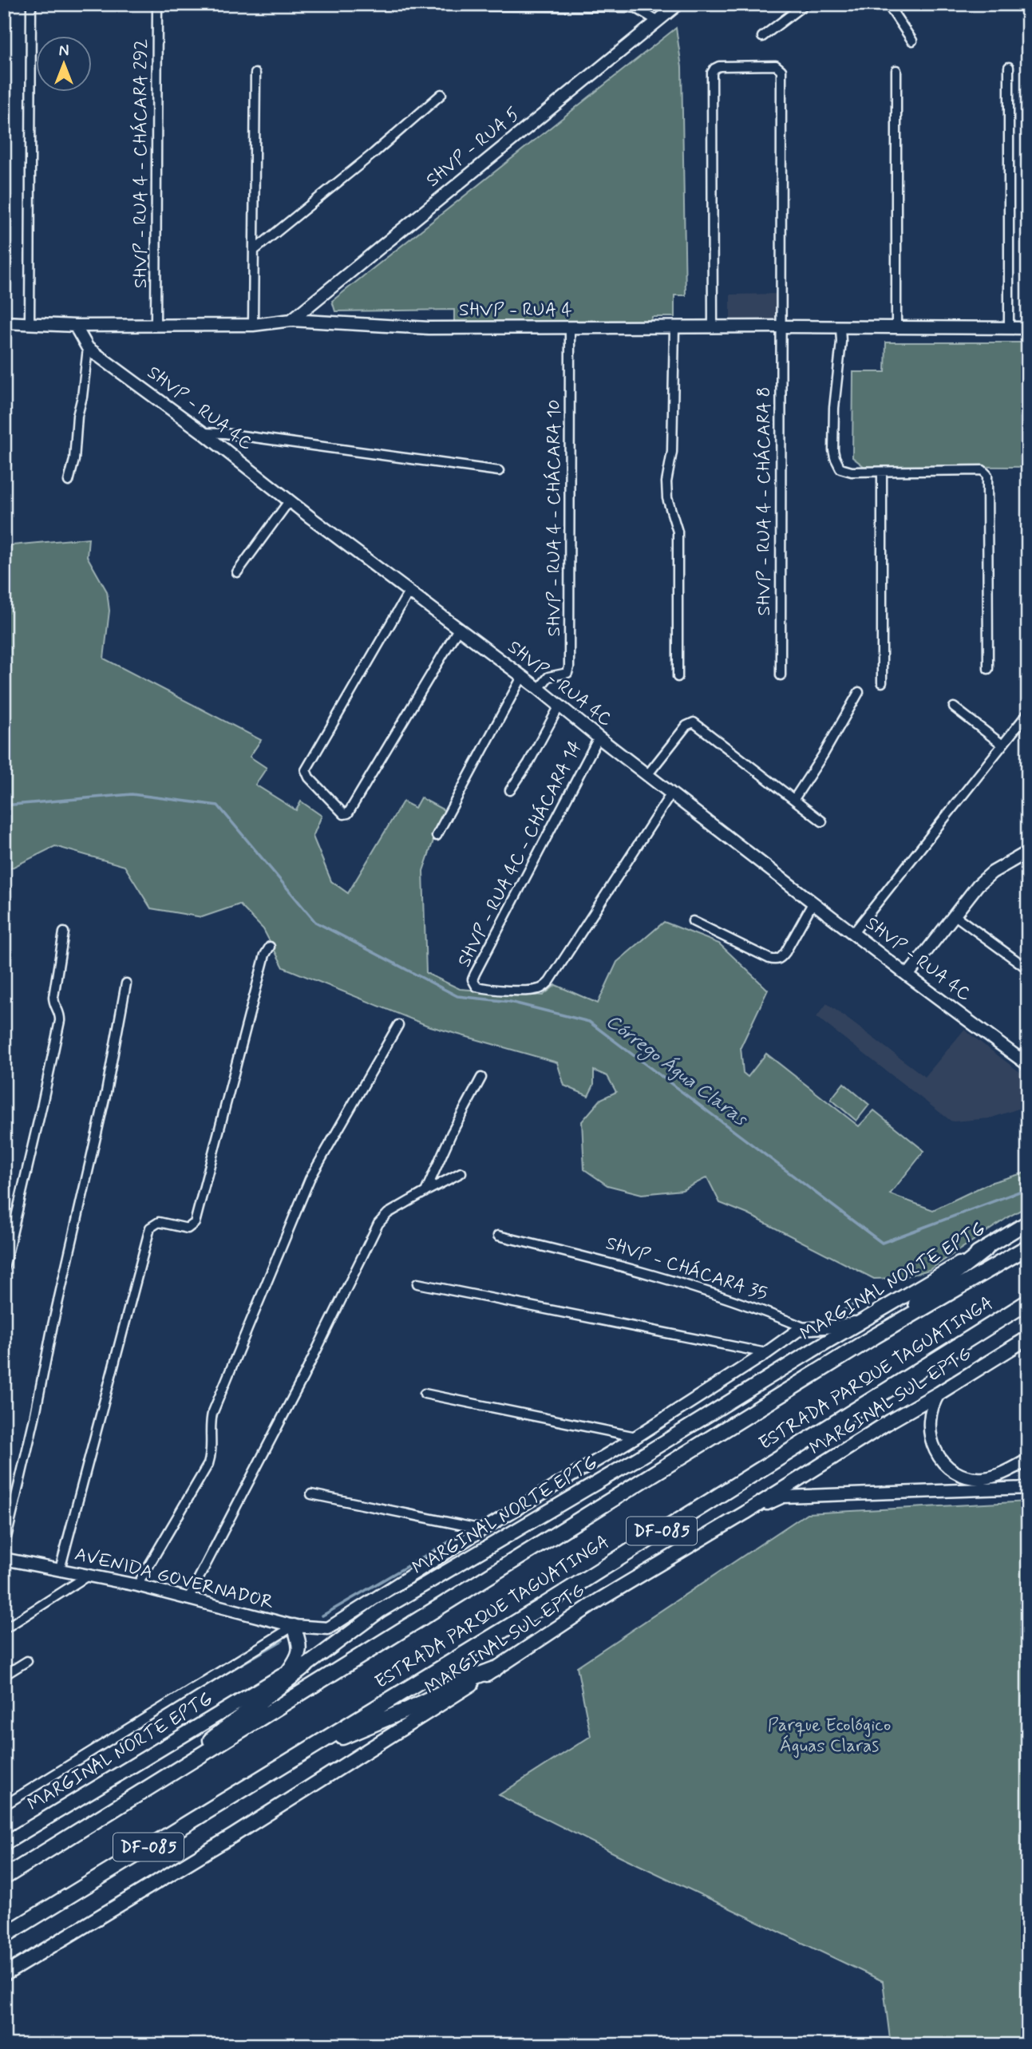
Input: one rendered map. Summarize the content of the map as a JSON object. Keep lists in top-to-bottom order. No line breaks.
{"streets":{"highway":["ESTRADA PARQUE TAGUATINGA","DF-085"],"main road":["MARGINAL NORTE EPTG","MARGINAL SUL EPTG"],"street":["SHVP - RUA 5","SHVP - RUA 4 - CHÁCARA 292","SHVP - RUA 4","SHVP - RUA 4C","SHVP - RUA 4 - CHÁCARA 8","SHVP - RUA 4 - CHÁCARA 10","SHVP - RUA 4C - CHÁCARA 14","SHVP - CHÁCARA 35","AVENIDA GOVERNADOR"]},"crossings":[["SHVP - RUA 5","SHVP - RUA 4"],["SHVP - RUA 4 - CHÁCARA 292","SHVP - RUA 4"],["SHVP - RUA 4","SHVP - RUA 4C"],["SHVP - RUA 4","SHVP - RUA 4 - CHÁCARA 8"],["SHVP - RUA 4","SHVP - RUA 4 - CHÁCARA 10"],["SHVP - RUA 4C","SHVP - RUA 4 - CHÁCARA 10"],["SHVP - RUA 4C","SHVP - RUA 4C - CHÁCARA 14"],["SHVP - CHÁCARA 35","MARGINAL NORTE EPTG"]],"water":["Córrego Água Claras"],"parks":["Parque Ecológico Águas Claras"],"north":"top"}
